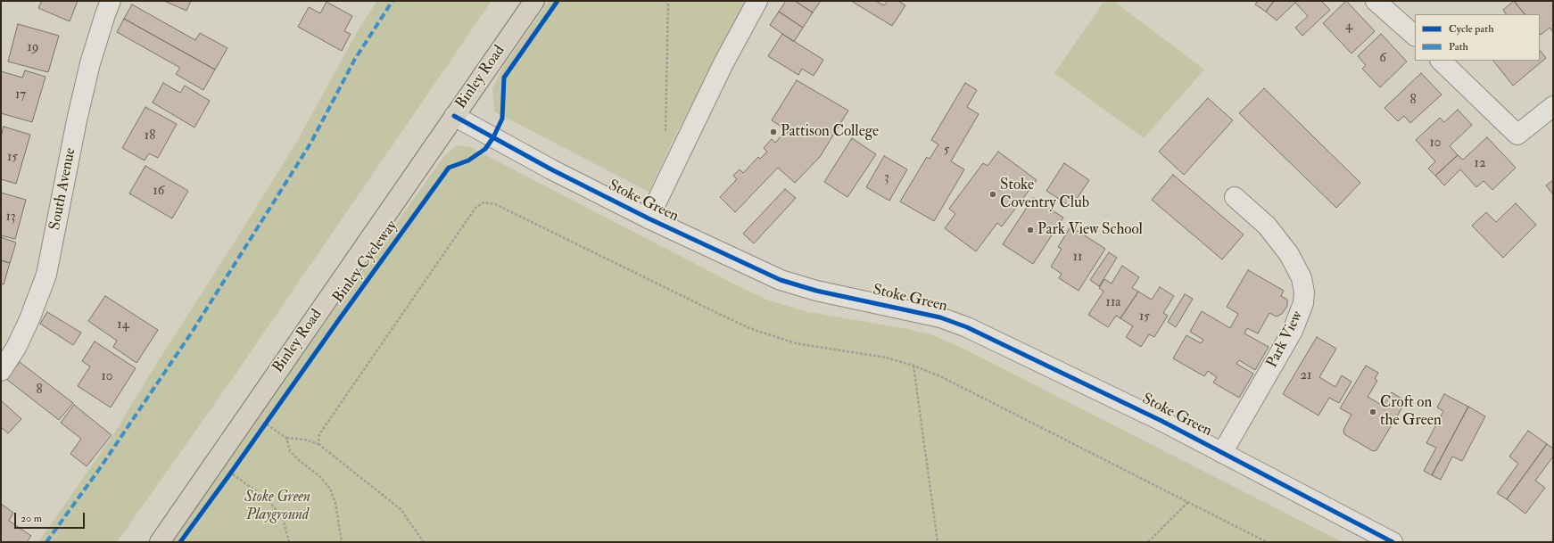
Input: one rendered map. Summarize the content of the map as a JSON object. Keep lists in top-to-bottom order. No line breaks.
{"streets":{"main road":["Binley Road"],"street":["South Avenue","Stoke Green","Park View"],"cycle path":["Binley Cycleway"]},"crossings":[["Binley Road","Stoke Green"],["Stoke Green","Park View"]],"parks":["Stoke Green Playground"],"places":["Pattison College","Stoke Coventry Club","Park View School","Croft on the Green"],"house_numbers":["4","19","6","17","8","18","10","5","15","12","3","16","13","11","11a","15","14","21","10","8"],"legend":["Cycle path","Path"],"scale_bar":"20 m"}
